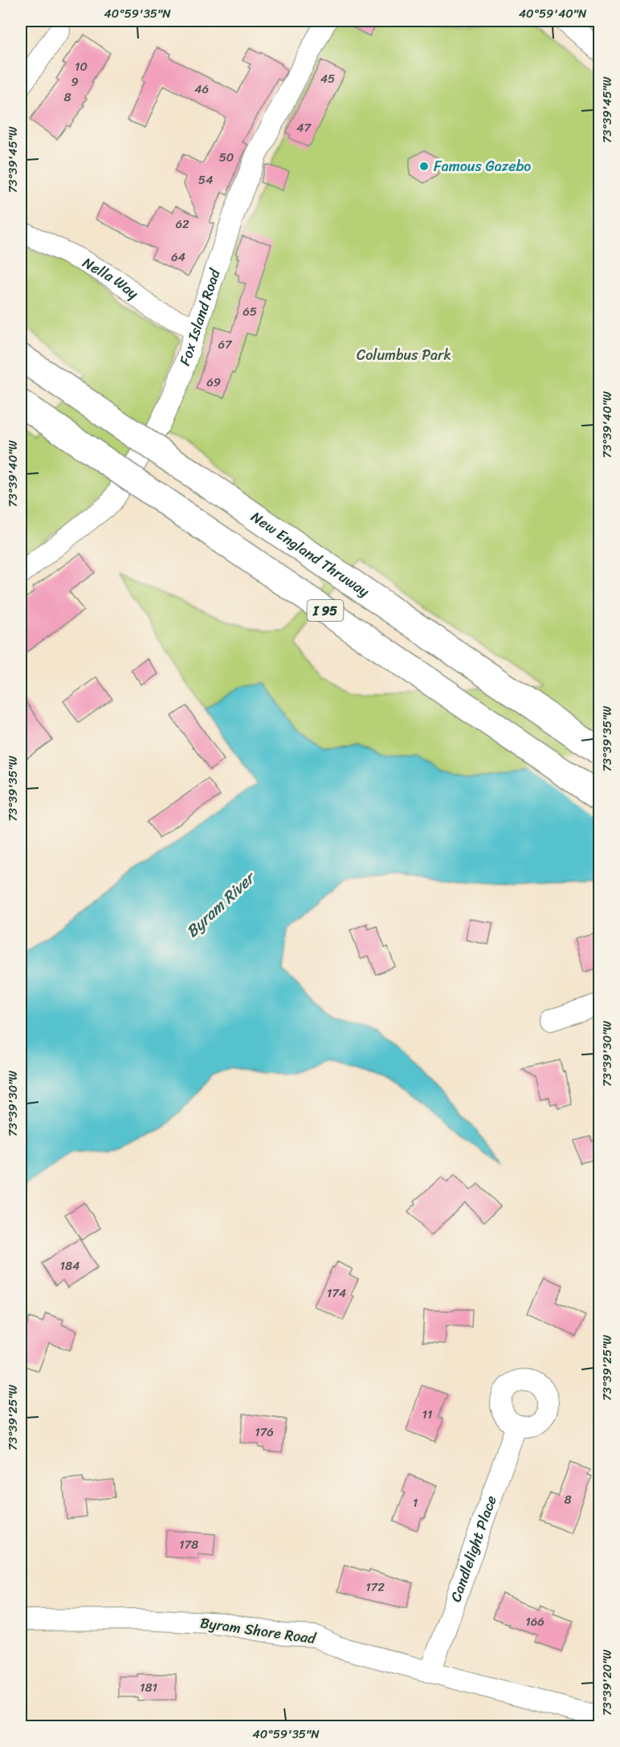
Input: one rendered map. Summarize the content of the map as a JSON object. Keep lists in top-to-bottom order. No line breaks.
{"streets":{"highway":["New England Thruway","I 95"],"street":["Nella Way","Fox Island Road","Candlelight Place","Byram Shore Road"]},"crossings":[["Nella Way","Fox Island Road"],["Candlelight Place","Byram Shore Road"]],"water":["Byram River"],"parks":["Columbus Park"],"places":["Famous Gazebo"],"house_numbers":["10","45","9","46","8","47","50","54","62","64","65","67","69","184","174","11","176","8","1","178","172","166","181"],"coordinates":["40°59'35\"N","40°59'40\"N","73°39'45\"W","73°39'40\"W","73°39'35\"W","73°39'30\"W","73°39'25\"W","73°39'20\"W"]}
